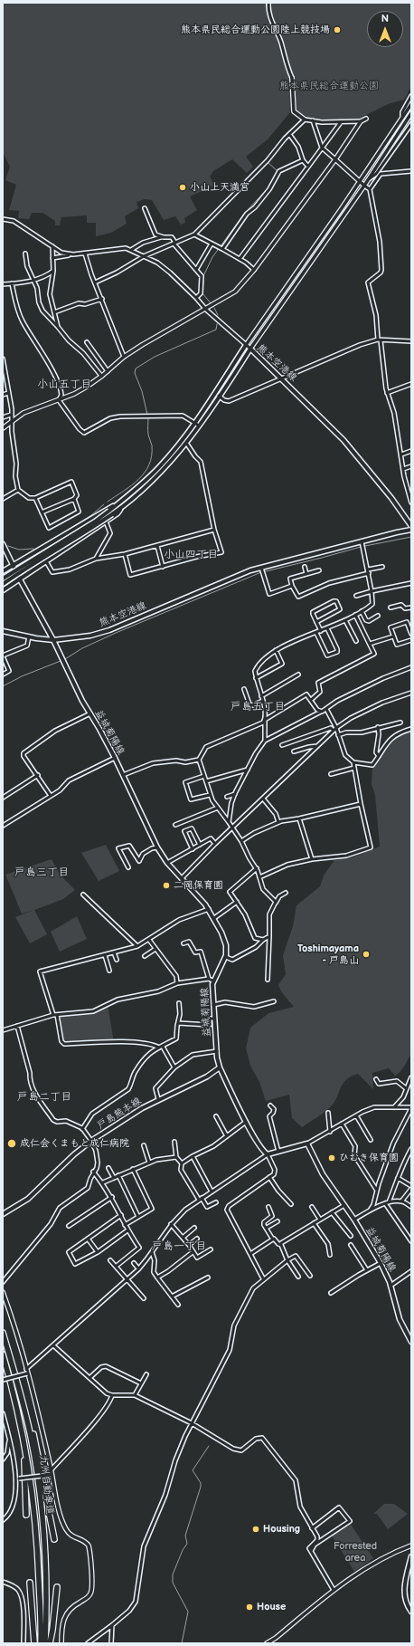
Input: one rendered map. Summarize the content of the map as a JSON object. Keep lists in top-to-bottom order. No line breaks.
{"streets":{"highway":["九州自動車道"],"main road":["熊本空港線","益城菊陽線","戸島熊本線"]},"crossings":[["熊本空港線","益城菊陽線"],["益城菊陽線","戸島熊本線"]],"districts":["小山五丁目","小山四丁目","戸島五丁目","戸島三丁目","戸島二丁目","戸島一丁目"],"parks":["熊本県民総合運動公園","Forrested area"],"places":["熊本県民総合運動公園陸上競技場","小山上天満宮","二岡保育園","Toshimayama - 戸島山","成仁会くまもと成仁病院","ひむき保育園","Housing","House"],"north":"top"}
